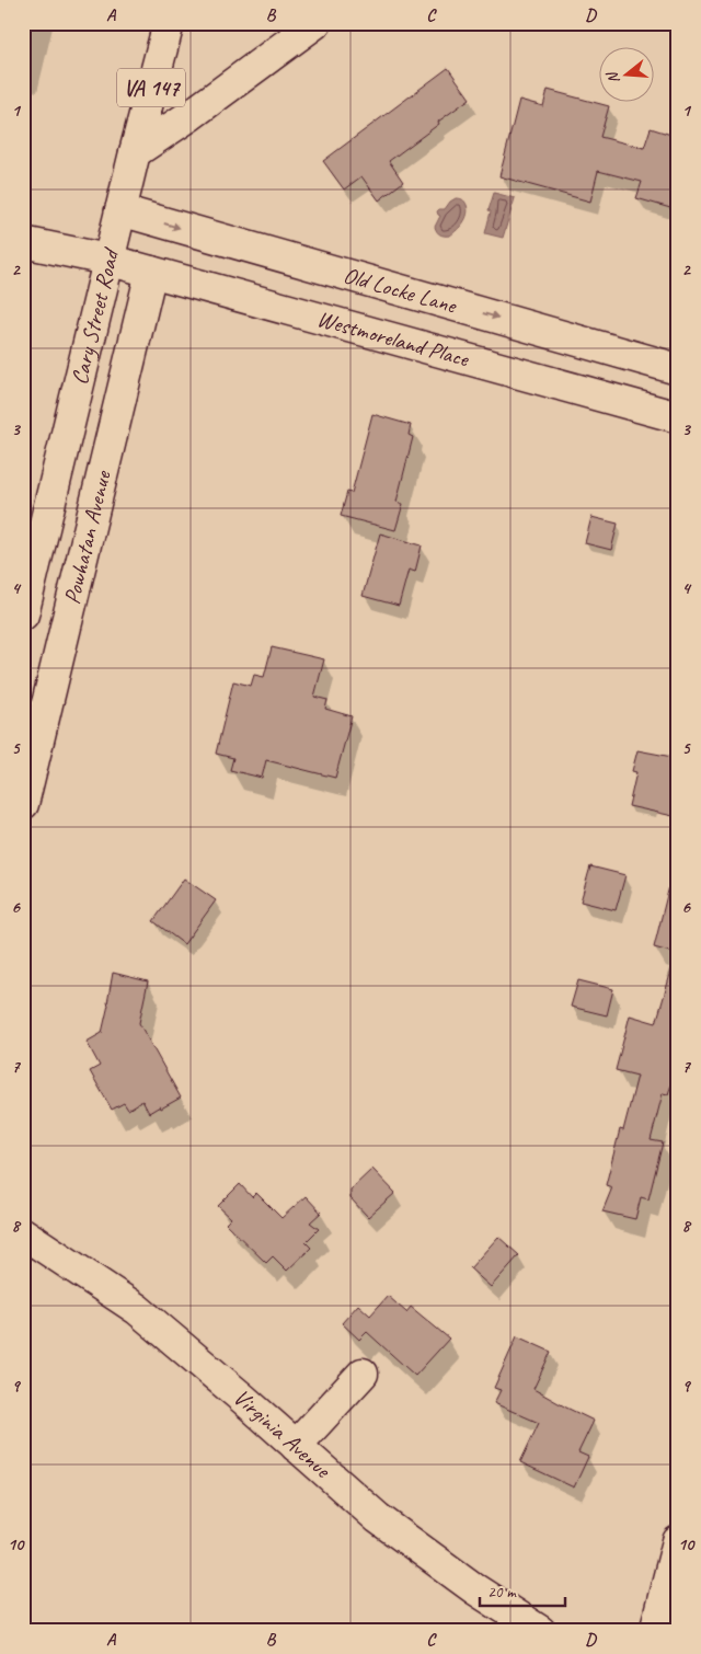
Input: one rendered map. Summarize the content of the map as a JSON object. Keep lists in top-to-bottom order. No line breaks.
{"streets":{"street":["VA 147","Old Locke Lane","Cary Street Road","Westmoreland Place","Powhatan Avenue","Virginia Avenue"]},"crossings":[["Old Locke Lane","Cary Street Road"],["Cary Street Road","Westmoreland Place"],["Westmoreland Place","Powhatan Avenue"]],"one_way":["Old Locke Lane"],"scale_bar":"20 m","north":"left","grid":{"columns":["A","B","C","D"],"rows":["1","2","3","4","5","6","7","8","9","10"]}}
